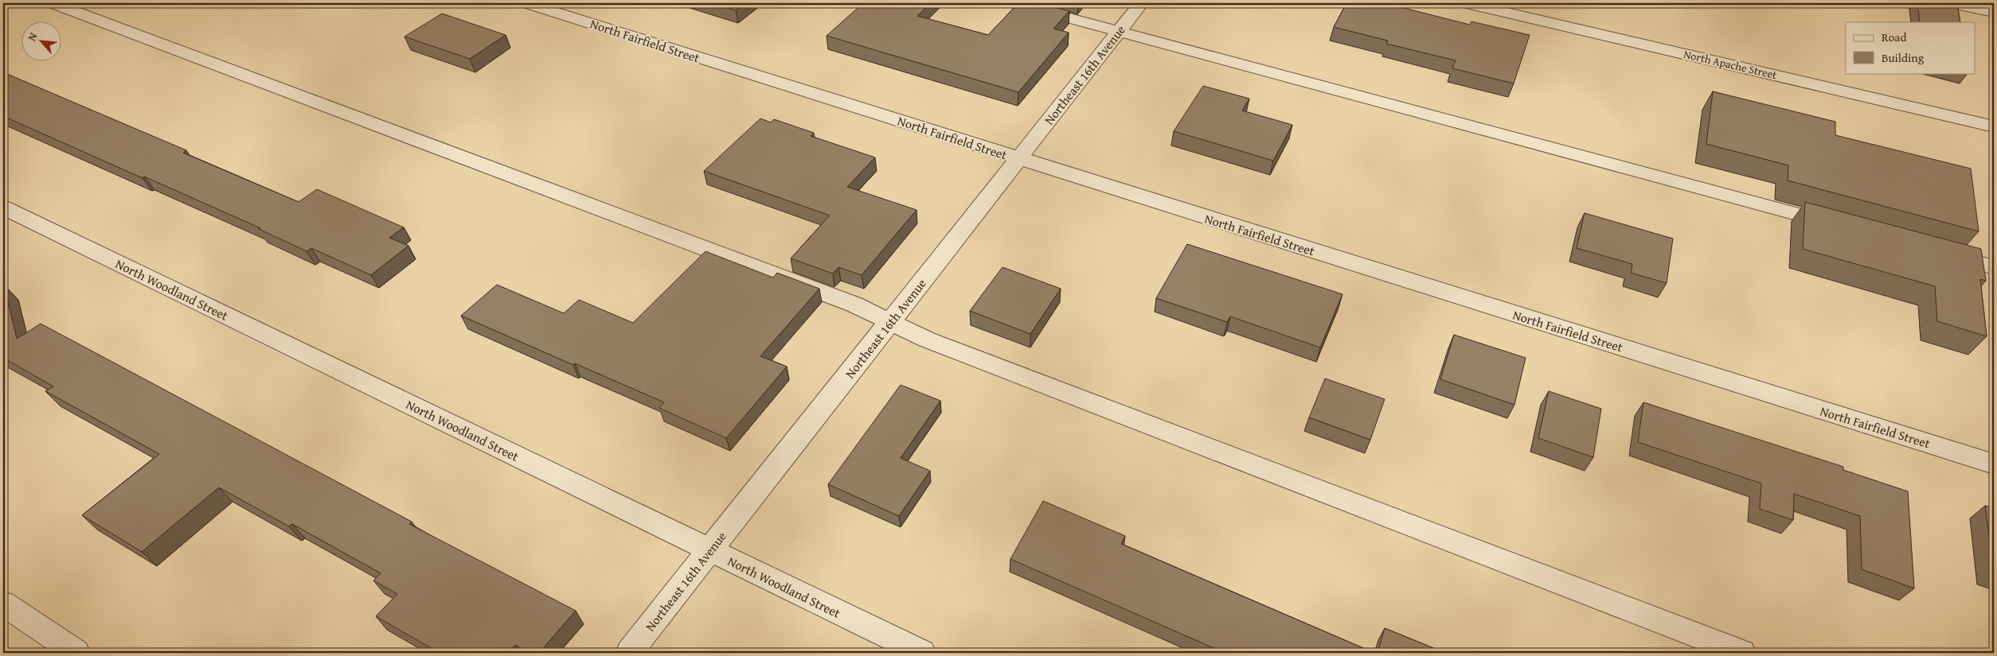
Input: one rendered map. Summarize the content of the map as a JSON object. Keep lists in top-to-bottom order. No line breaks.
{"streets":{"street":["North Fairfield Street","North Apache Street","Northeast 16th Avenue","North Woodland Street"]},"crossings":[["North Fairfield Street","Northeast 16th Avenue"],["Northeast 16th Avenue","North Woodland Street"]],"legend":["Road","Building"],"north":"top left"}
